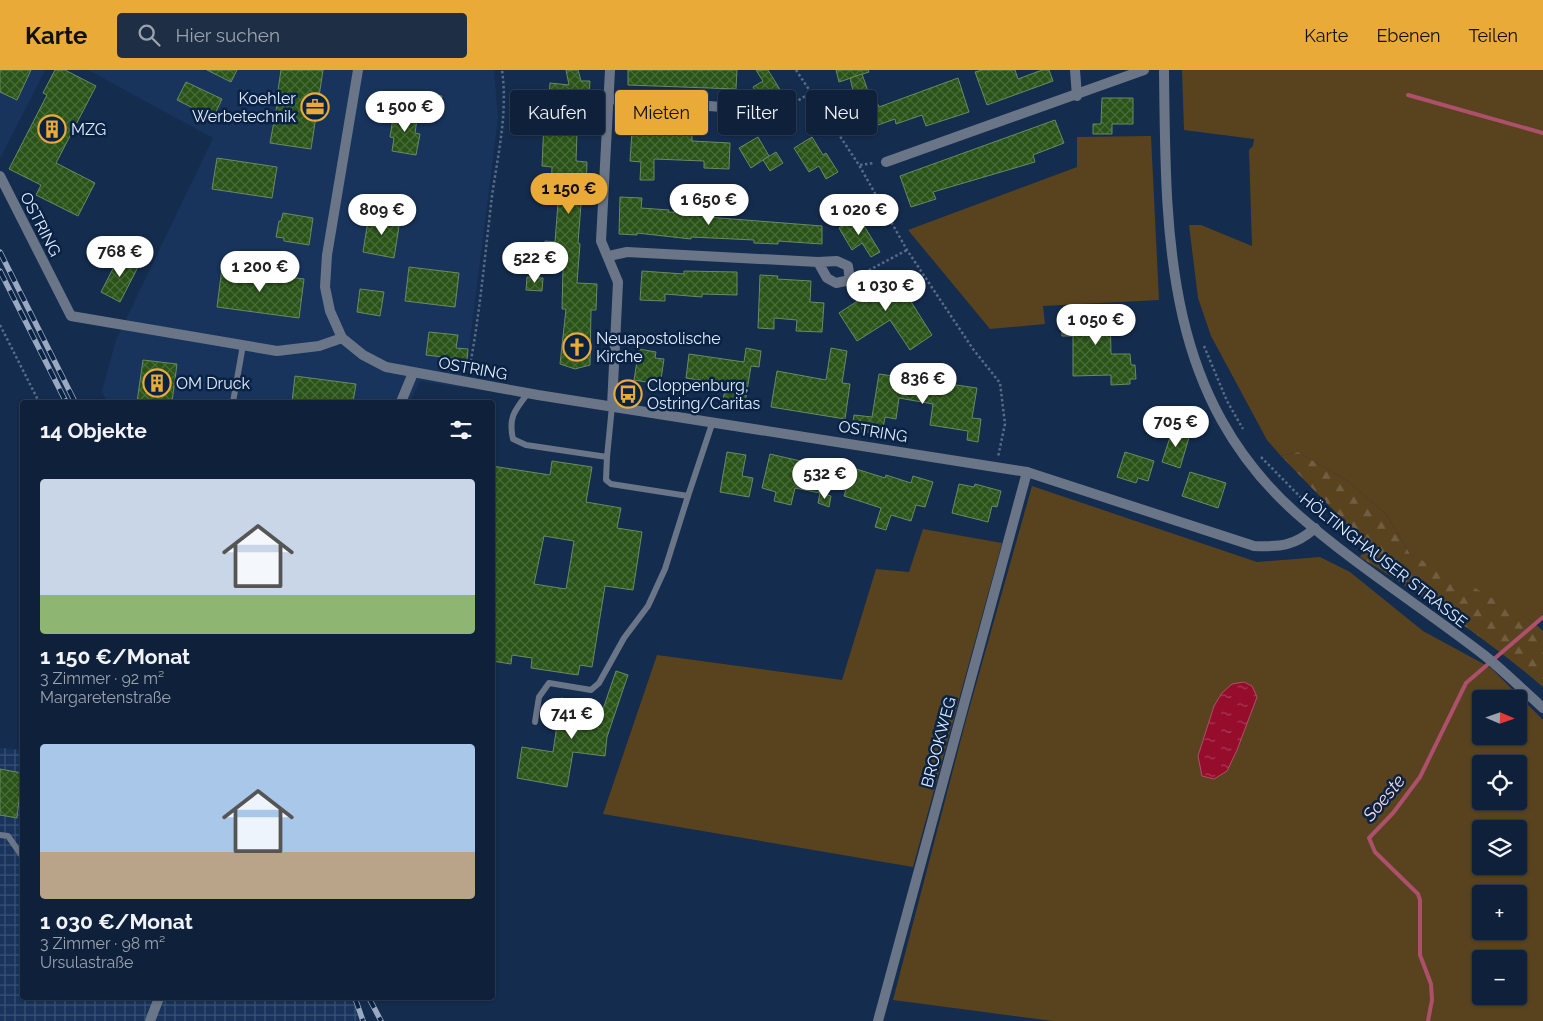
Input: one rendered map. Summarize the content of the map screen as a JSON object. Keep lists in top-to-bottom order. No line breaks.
{"streets":{"street":["OSTRING","HÖLTINGHAUSER STRASSE","BROOKWEG"]},"crossings":[["OSTRING","HÖLTINGHAUSER STRASSE"],["OSTRING","BROOKWEG"]],"water":["Soeste"],"places":{"office":["Koehler Werbetechnik"],"building":["MZG","OM Druck"],"church":["Neuapostolische Kirche"],"bus stop":["Cloppenburg, Ostring/Caritas"]},"north":"right","page":{"header":"Karte","search":"Hier suchen","nav":["Karte","Ebenen","Teilen"],"chip":["Kaufen","Mieten","Filter","Neu"],"price":["1 500 €","1 150 €","1 650 €","809 €","1 020 €","768 €","522 €","1 200 €","1 030 €","1 050 €","836 €","705 €","532 €","741 €"],"heading":"14 Objekte","list":[{"name":"1 150 €/Monat","note":"3 Zimmer · 92 m² · Margaretenstraße"},{"name":"1 030 €/Monat","note":"3 Zimmer · 98 m² · Ursulastraße"}],"map_buttons":["+","−"]}}
